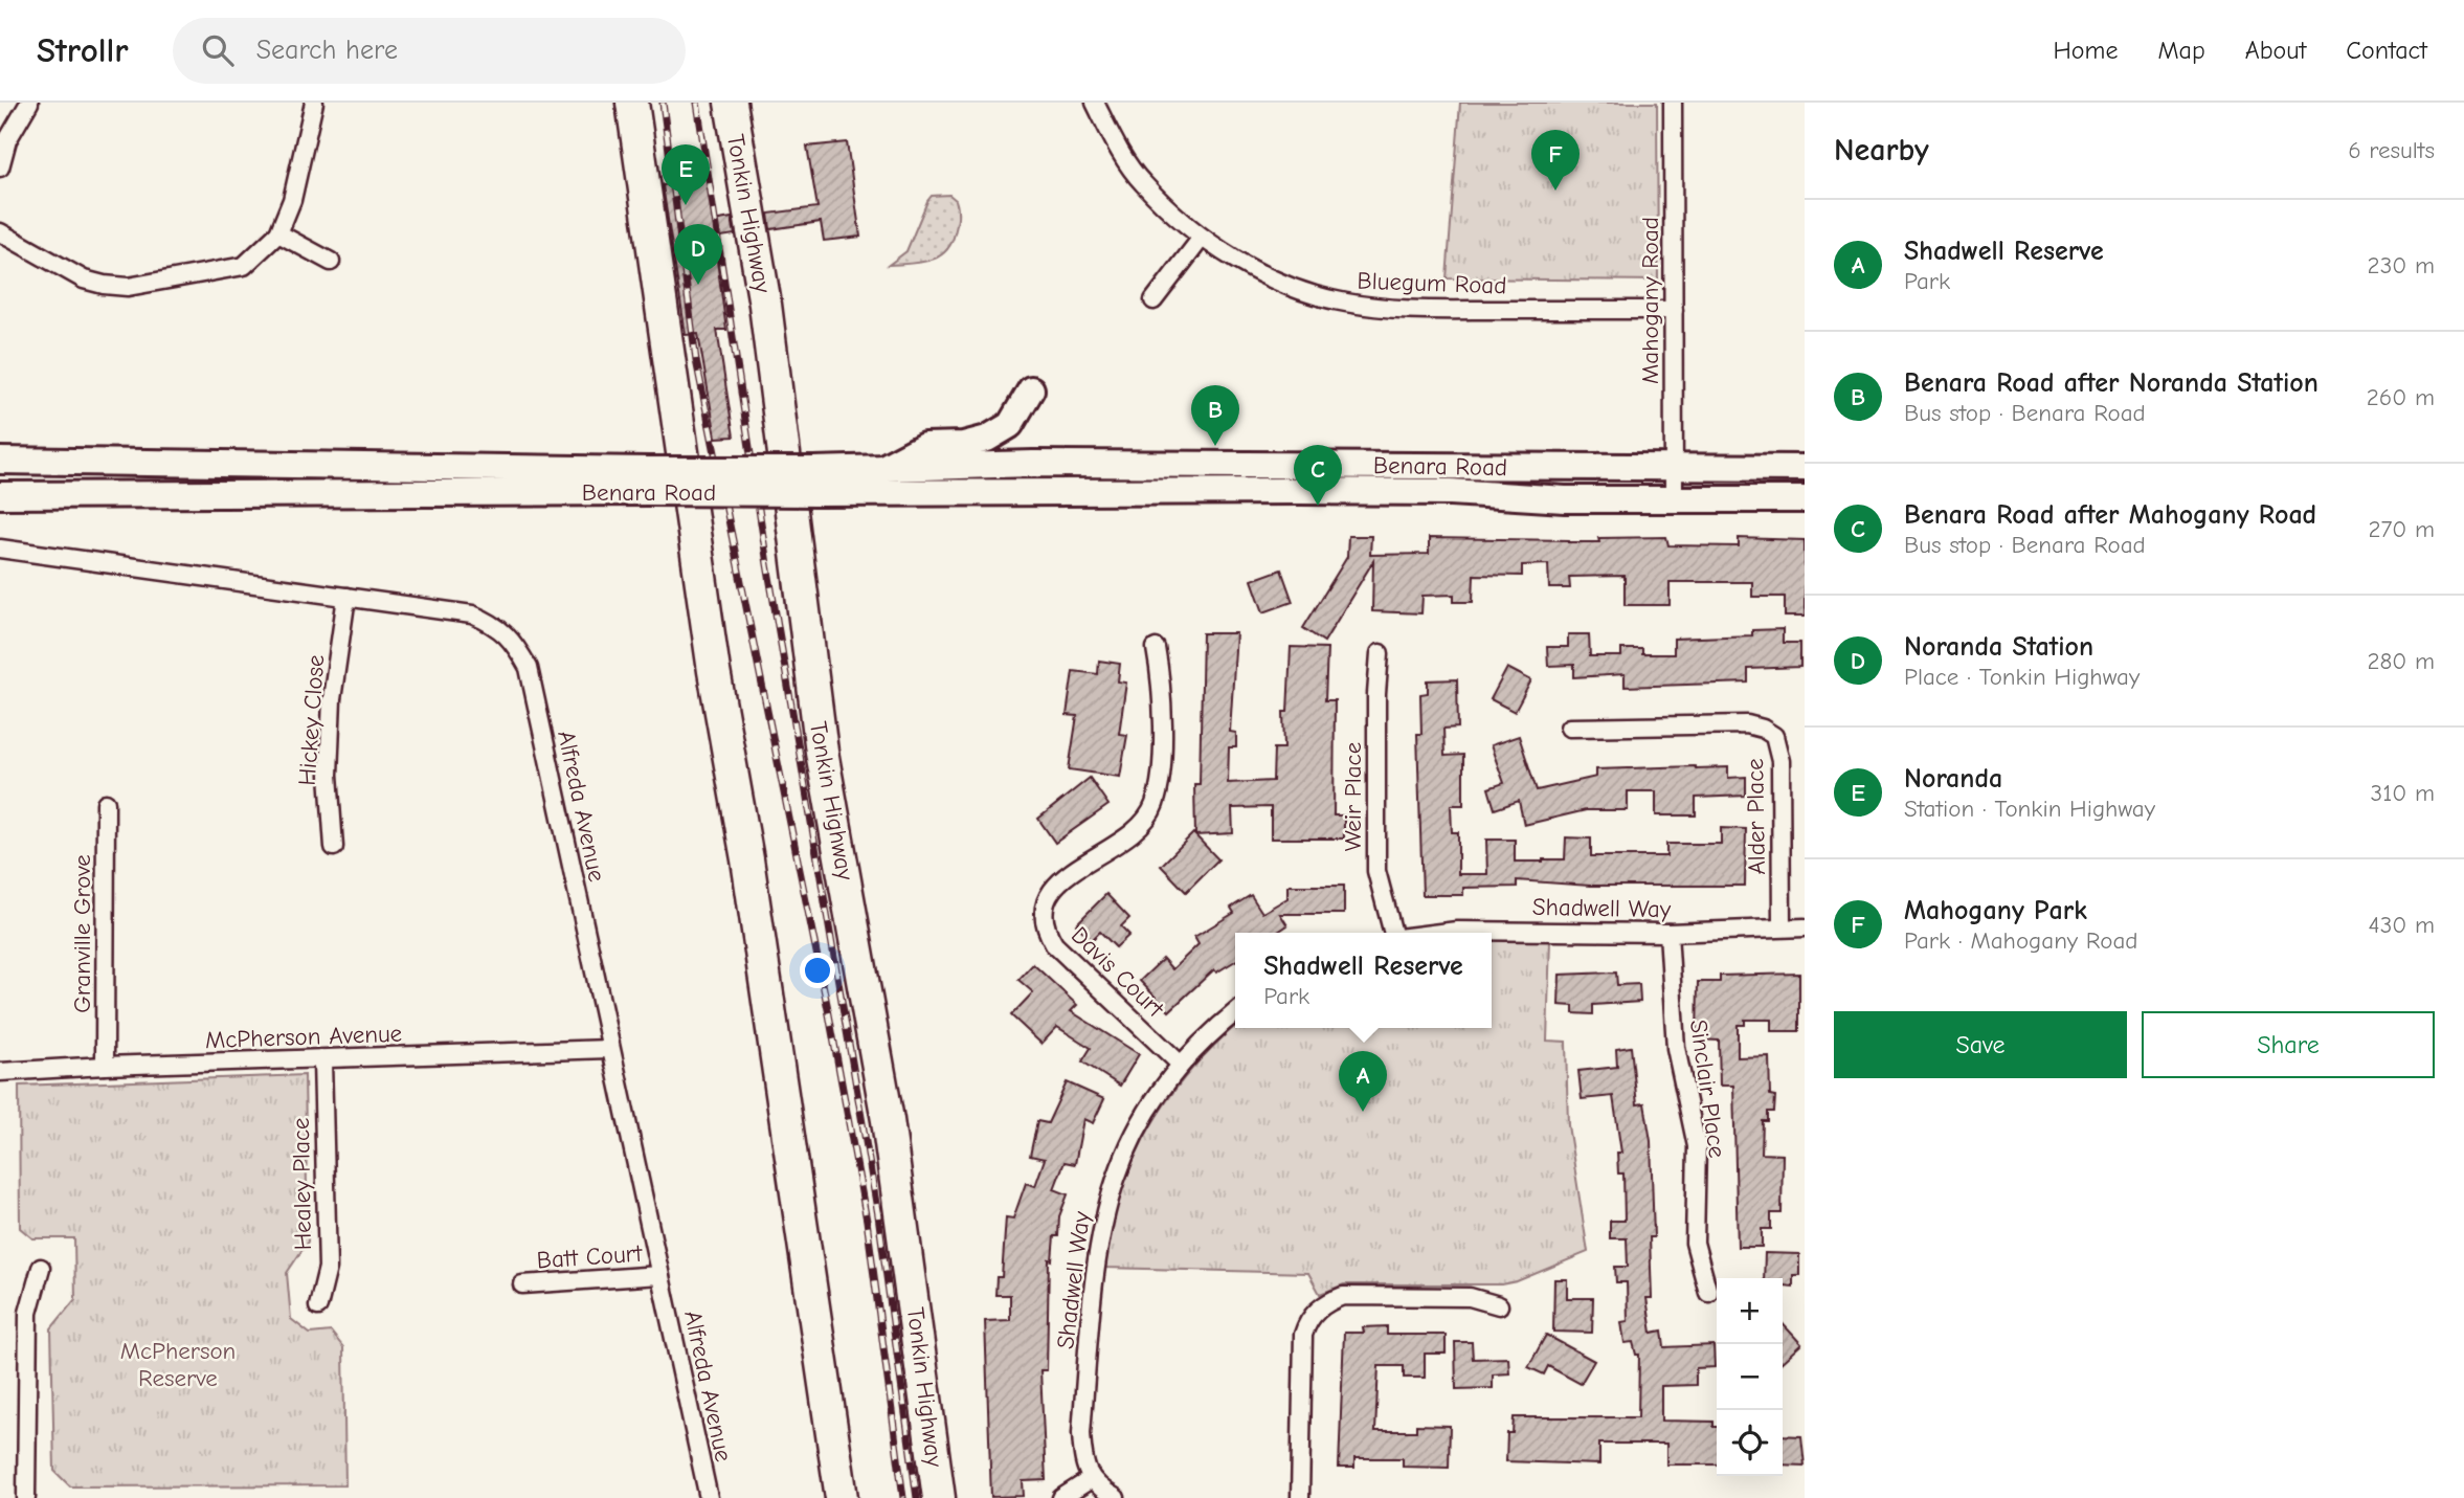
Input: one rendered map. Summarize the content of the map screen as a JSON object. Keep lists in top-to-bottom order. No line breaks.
{"streets":{"highway":["Tonkin Highway"],"main road":["Benara Road"],"street":["Bluegum Road","Mahogany Road","Hickey Close","Weir Place","Alfreda Avenue","Alder Place","Shadwell Way","Granville Grove","Davis Court","McPherson Avenue","Sinclair Place","Healey Place","Batt Court"]},"crossings":[["Bluegum Road","Mahogany Road"],["Mahogany Road","Benara Road"],["Hickey Close","Alfreda Avenue"],["Alfreda Avenue","McPherson Avenue"],["Alfreda Avenue","Batt Court"],["Alder Place","Shadwell Way"],["Shadwell Way","Davis Court"],["Shadwell Way","Sinclair Place"],["Granville Grove","McPherson Avenue"],["McPherson Avenue","Healey Place"]],"parks":["McPherson Reserve"],"page":{"header":"Strollr","search":"Search here","nav":["Home","Map","About","Contact"],"heading":["Nearby","6 results"],"pins":["F","E","D","B","C","A"],"list":[{"mark":"A","name":"Shadwell Reserve","note":"Park","value":"230 m"},{"mark":"B","name":"Benara Road after Noranda Station","note":"Bus stop · Benara Road","value":"260 m"},{"mark":"C","name":"Benara Road after Mahogany Road","note":"Bus stop · Benara Road","value":"270 m"},{"mark":"D","name":"Noranda Station","note":"Place · Tonkin Highway","value":"280 m"},{"mark":"E","name":"Noranda","note":"Station · Tonkin Highway","value":"310 m"},{"mark":"F","name":"Mahogany Park","note":"Park · Mahogany Road","value":"430 m"}],"popup":["Shadwell Reserve","Park"],"buttons":["Save","Share"],"map_buttons":["+","−"]}}
